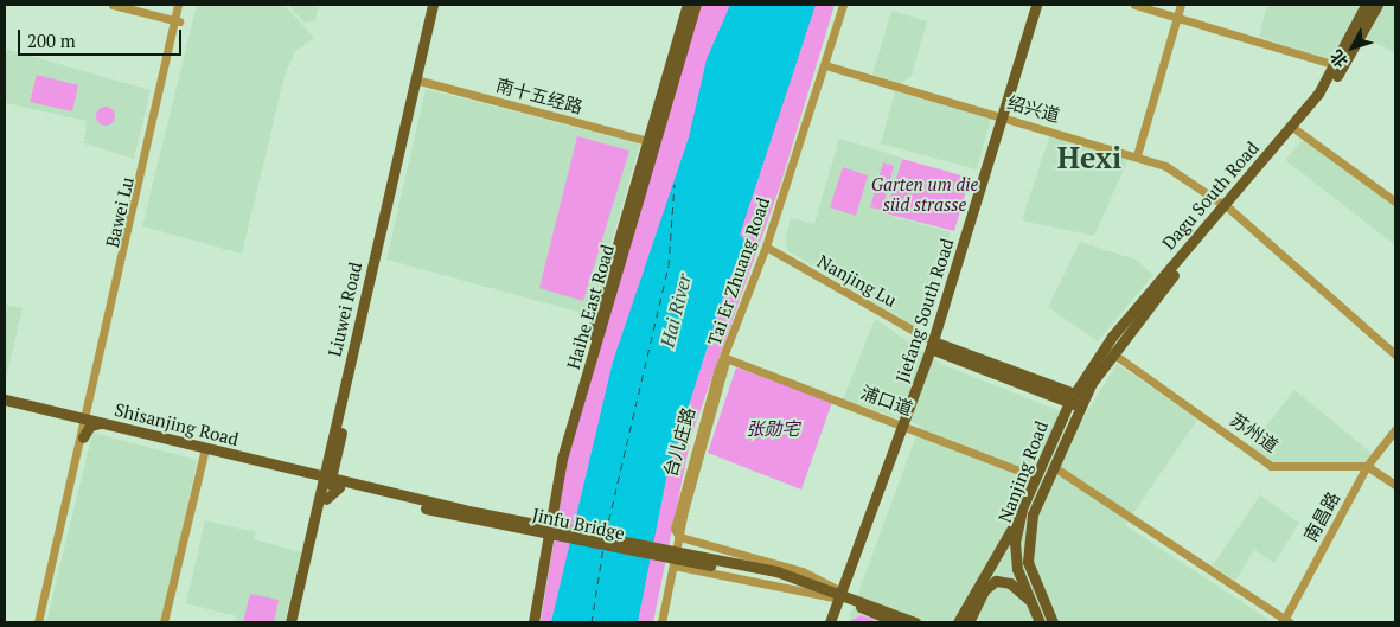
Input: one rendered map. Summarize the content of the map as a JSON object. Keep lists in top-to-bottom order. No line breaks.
{"streets":{"main road":["Dagu South Road","Haihe East Road","Liuwei Road","Jiefang South Road","Shisanjing Road","Nanjing Road","Jinfu Bridge"],"street":["南十五经路","绍兴道","Bawei Lu","Tai Er Zhuang Road","Nanjing Lu","浦口道","苏州道","南昌路"]},"crossings":[["南十五经路","Haihe East Road"],["南十五经路","Liuwei Road"],["绍兴道","Dagu South Road"],["绍兴道","Tai Er Zhuang Road"],["绍兴道","Jiefang South Road"],["Dagu South Road","苏州道"],["Dagu South Road","Nanjing Road"],["Bawei Lu","Shisanjing Road"],["Tai Er Zhuang Road","Nanjing Lu"],["Tai Er Zhuang Road","浦口道"],["Nanjing Lu","Jiefang South Road"],["Liuwei Road","Shisanjing Road"],["Liuwei Road","Jinfu Bridge"],["Jiefang South Road","浦口道"],["Jiefang South Road","Jinfu Bridge"],["浦口道","Nanjing Road"],["Shisanjing Road","Jinfu Bridge"],["苏州道","南昌路"]],"districts":["Hexi"],"water":["Hai River"],"parks":["Garten um die süd strasse","张勋宅"],"scale_bar":"200 m","north":"bottom left"}
